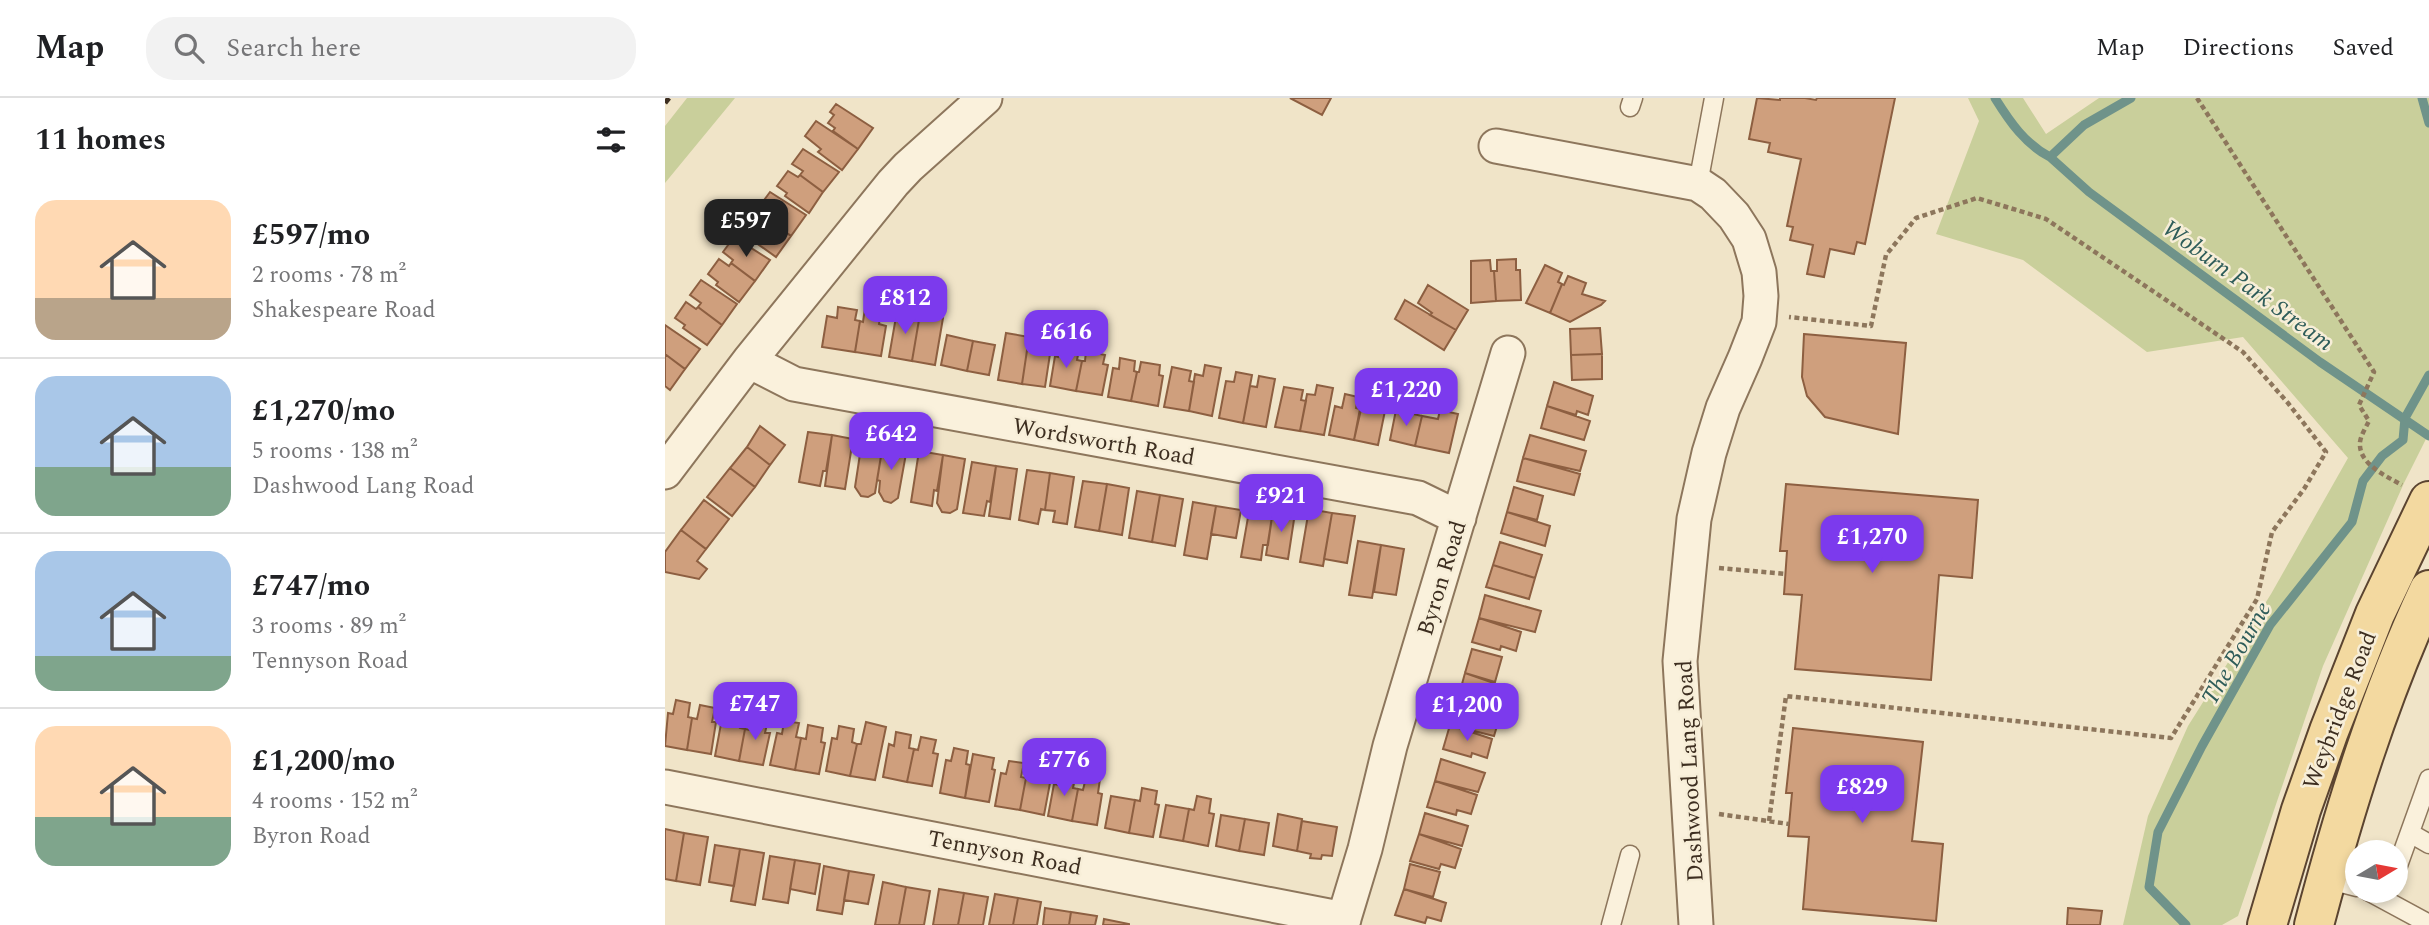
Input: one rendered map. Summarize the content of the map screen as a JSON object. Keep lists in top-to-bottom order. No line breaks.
{"streets":{"main road":["Weybridge Road"],"street":["Wordsworth Road","Byron Road","Dashwood Lang Road","Tennyson Road"]},"crossings":[["Wordsworth Road","Byron Road"],["Byron Road","Tennyson Road"]],"water":["Woburn Park Stream","The Bourne"],"north":"right","page":{"header":"Map","search":"Search here","nav":["Map","Directions","Saved"],"heading":"11 homes","list":[{"name":"£597/mo","note":"2 rooms · 78 m² · Shakespeare Road"},{"name":"£1,270/mo","note":"5 rooms · 138 m² · Dashwood Lang Road"},{"name":"£747/mo","note":"3 rooms · 89 m² · Tennyson Road"},{"name":"£1,200/mo","note":"4 rooms · 152 m² · Byron Road"}],"price":["£597","£812","£616","£1,220","£642","£921","£1,270","£747","£1,200","£776","£829"]}}
